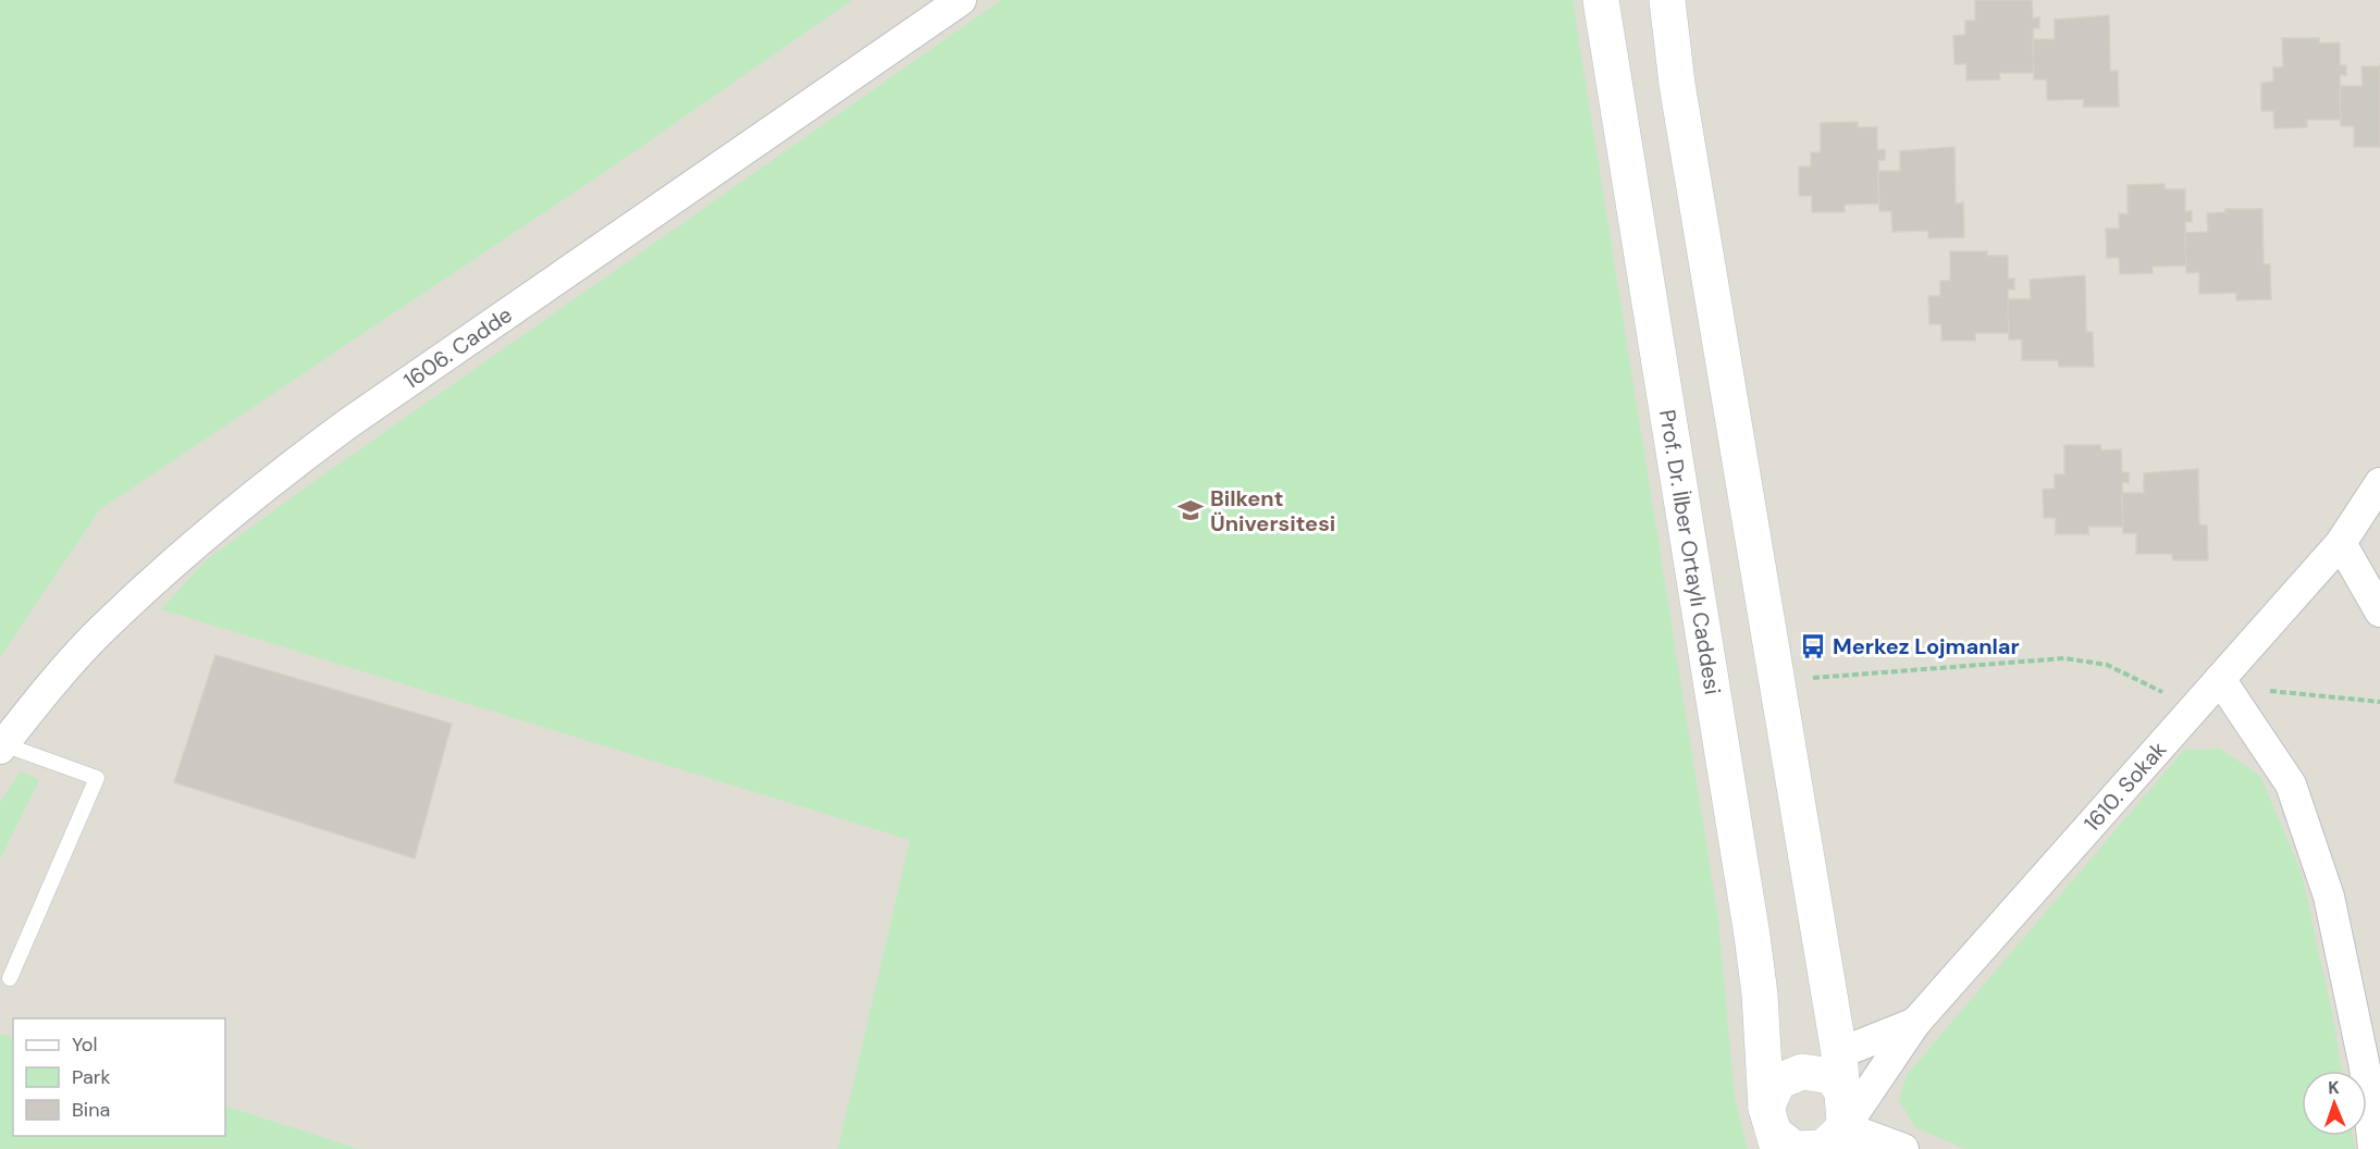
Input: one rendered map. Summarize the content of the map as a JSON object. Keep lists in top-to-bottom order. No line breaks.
{"streets":{"street":["1606. Cadde","Prof. Dr. İlber Ortaylı Caddesi","1610. Sokak"]},"places":{"school or university":["Bilkent Üniversitesi"],"bus stop":["Merkez Lojmanlar"]},"legend":["Yol","Park","Bina"],"north":"top"}
